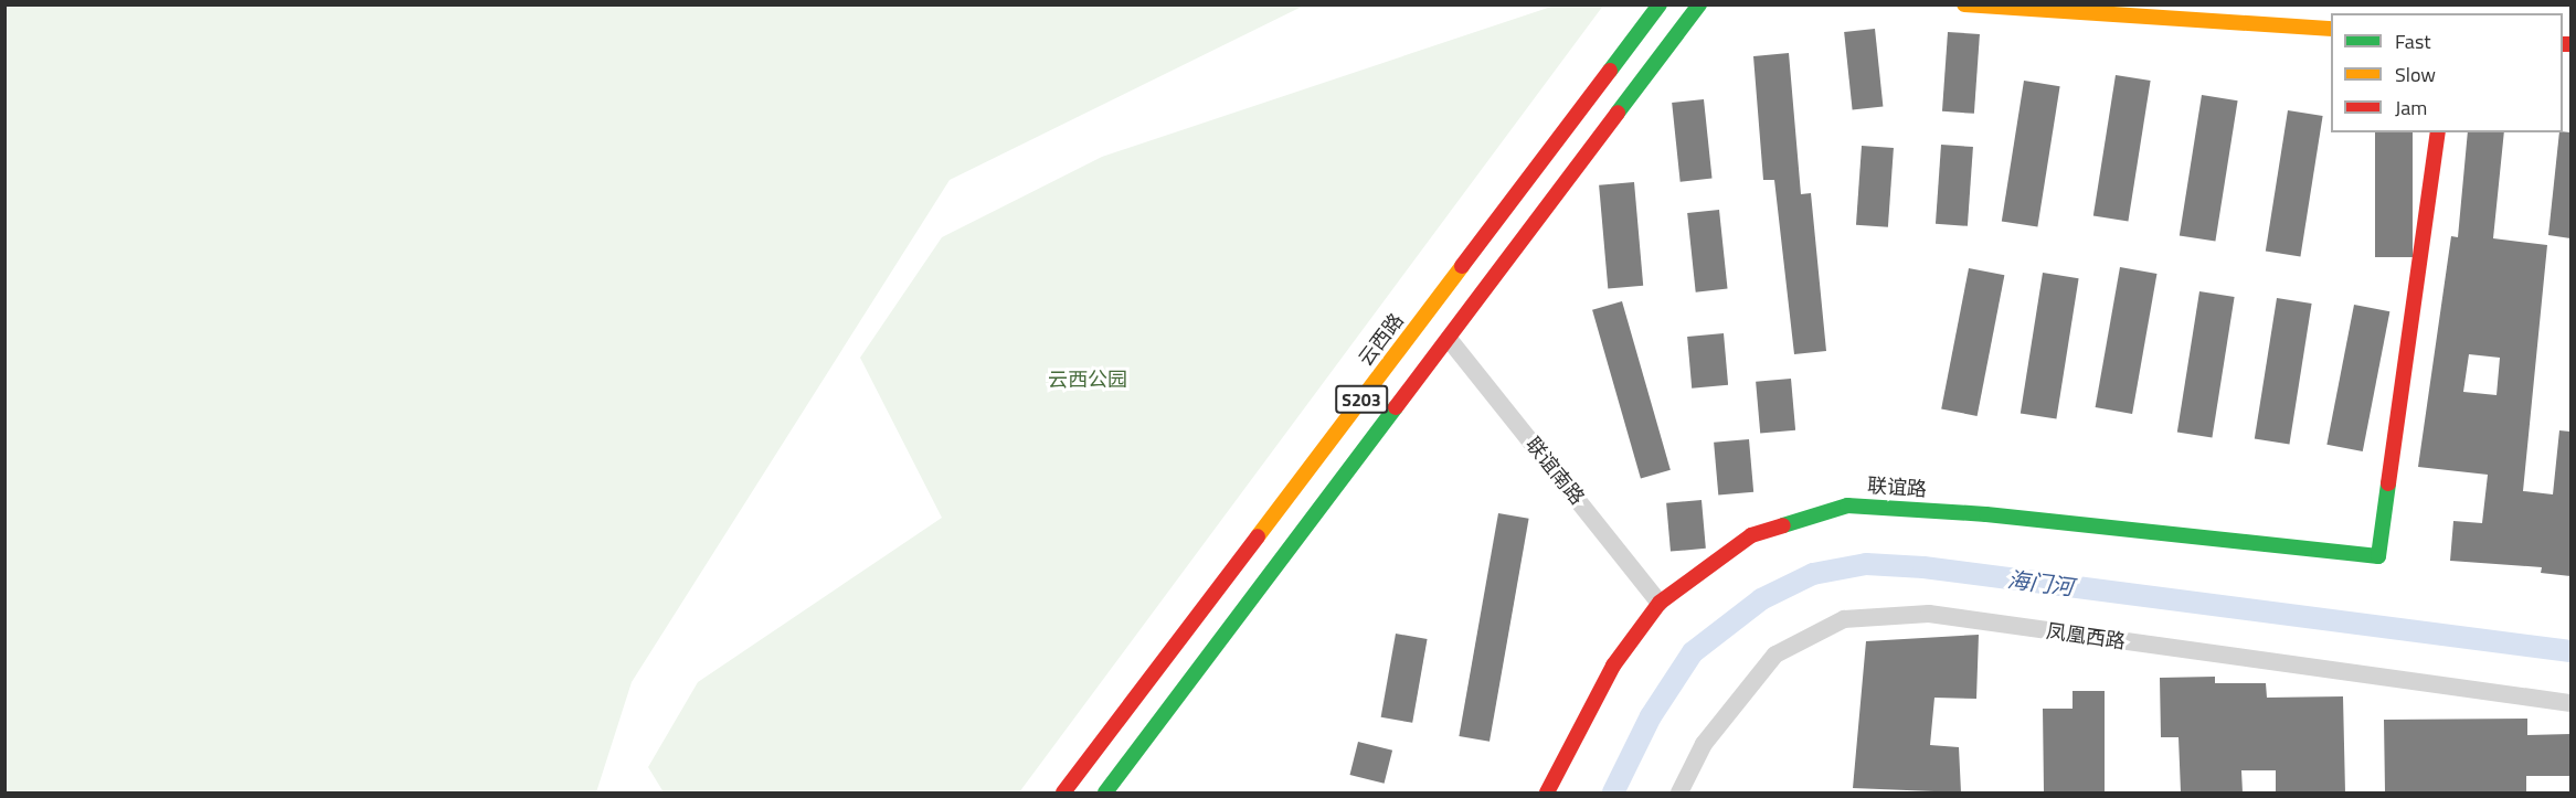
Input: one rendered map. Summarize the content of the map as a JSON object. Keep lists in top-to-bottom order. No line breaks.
{"streets":{"main road":["云西路","S203","联谊路"],"street":["联谊南路","凤凰西路"]},"crossings":[["S203","联谊南路"],["联谊南路","联谊路"]],"water":["海门河"],"parks":["云西公园"],"legend":["Fast","Slow","Jam"]}
